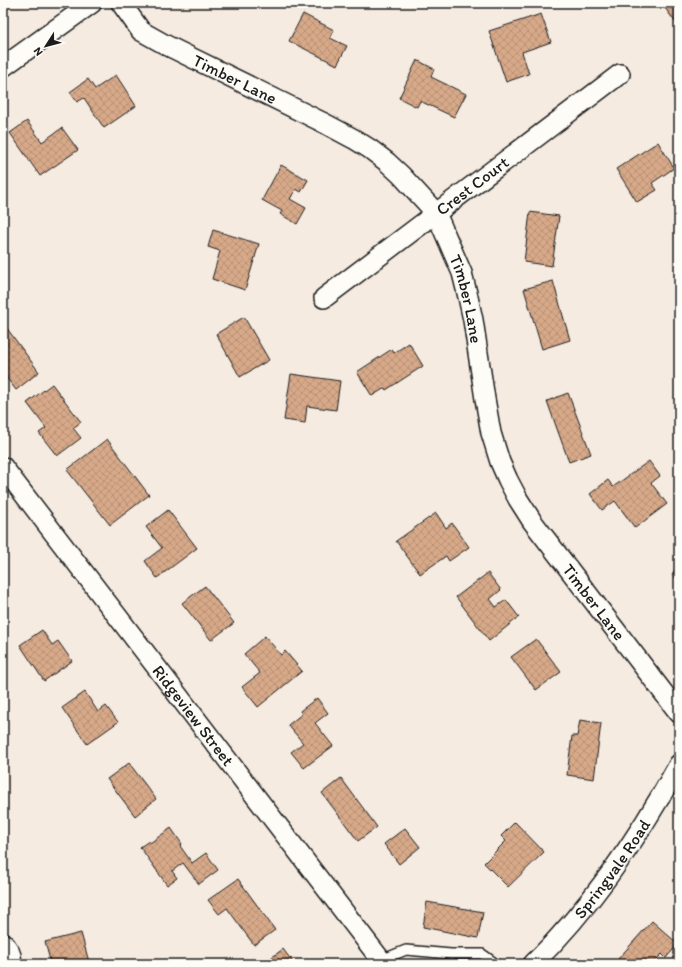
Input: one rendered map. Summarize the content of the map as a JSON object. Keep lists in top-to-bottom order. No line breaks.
{"streets":{"street":["Timber Lane","Crest Court","Ridgeview Street","Springvale Road"]},"crossings":[["Timber Lane","Crest Court"]],"north":"bottom left"}
